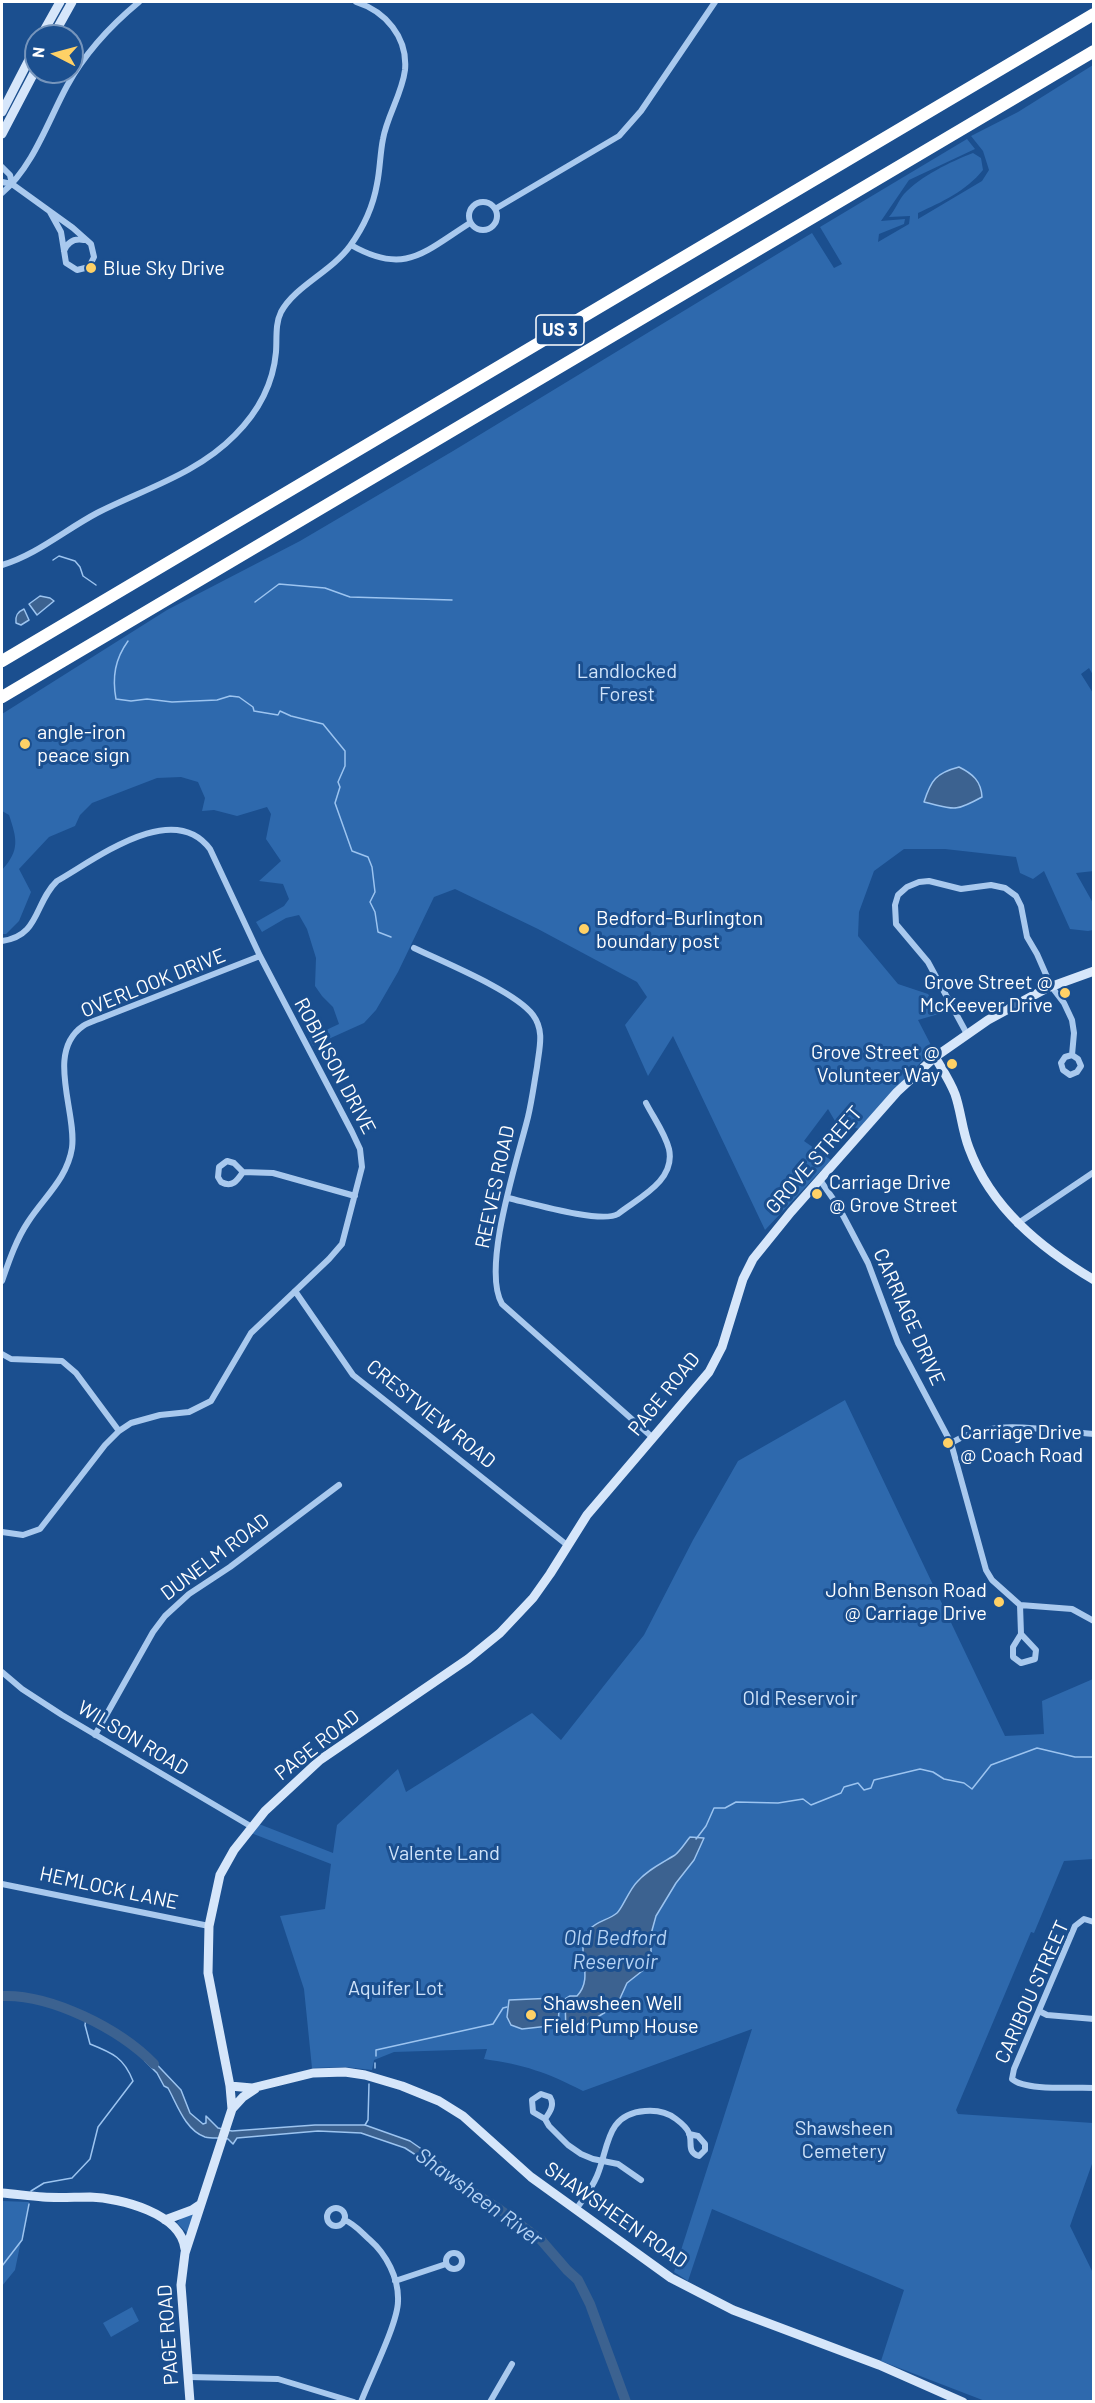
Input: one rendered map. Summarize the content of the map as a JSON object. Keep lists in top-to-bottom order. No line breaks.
{"streets":{"highway":["US 3"],"main road":["GROVE STREET","PAGE ROAD","SHAWSHEEN ROAD"],"street":["OVERLOOK DRIVE","ROBINSON DRIVE","REEVES ROAD","CARRIAGE DRIVE","CRESTVIEW ROAD","DUNELM ROAD","WILSON ROAD","HEMLOCK LANE","CARIBOU STREET"]},"crossings":[["OVERLOOK DRIVE","ROBINSON DRIVE"],["ROBINSON DRIVE","CRESTVIEW ROAD"],["GROVE STREET","CARRIAGE DRIVE"],["GROVE STREET","PAGE ROAD"],["REEVES ROAD","PAGE ROAD"],["PAGE ROAD","CRESTVIEW ROAD"],["PAGE ROAD","WILSON ROAD"],["PAGE ROAD","HEMLOCK LANE"],["PAGE ROAD","SHAWSHEEN ROAD"],["DUNELM ROAD","WILSON ROAD"]],"water":["Old Bedford Reservoir","Shawsheen River"],"parks":["Landlocked Forest","Old Reservoir","Valente Land","Aquifer Lot","Shawsheen Cemetery"],"places":["Blue Sky Drive","angle-iron peace sign","Bedford-Burlington boundary post","Grove Street @ McKeever Drive","Grove Street @ Volunteer Way","Carriage Drive @ Grove Street","Carriage Drive @ Coach Road","John Benson Road @ Carriage Drive","Shawsheen Well Field Pump House"],"north":"left"}
